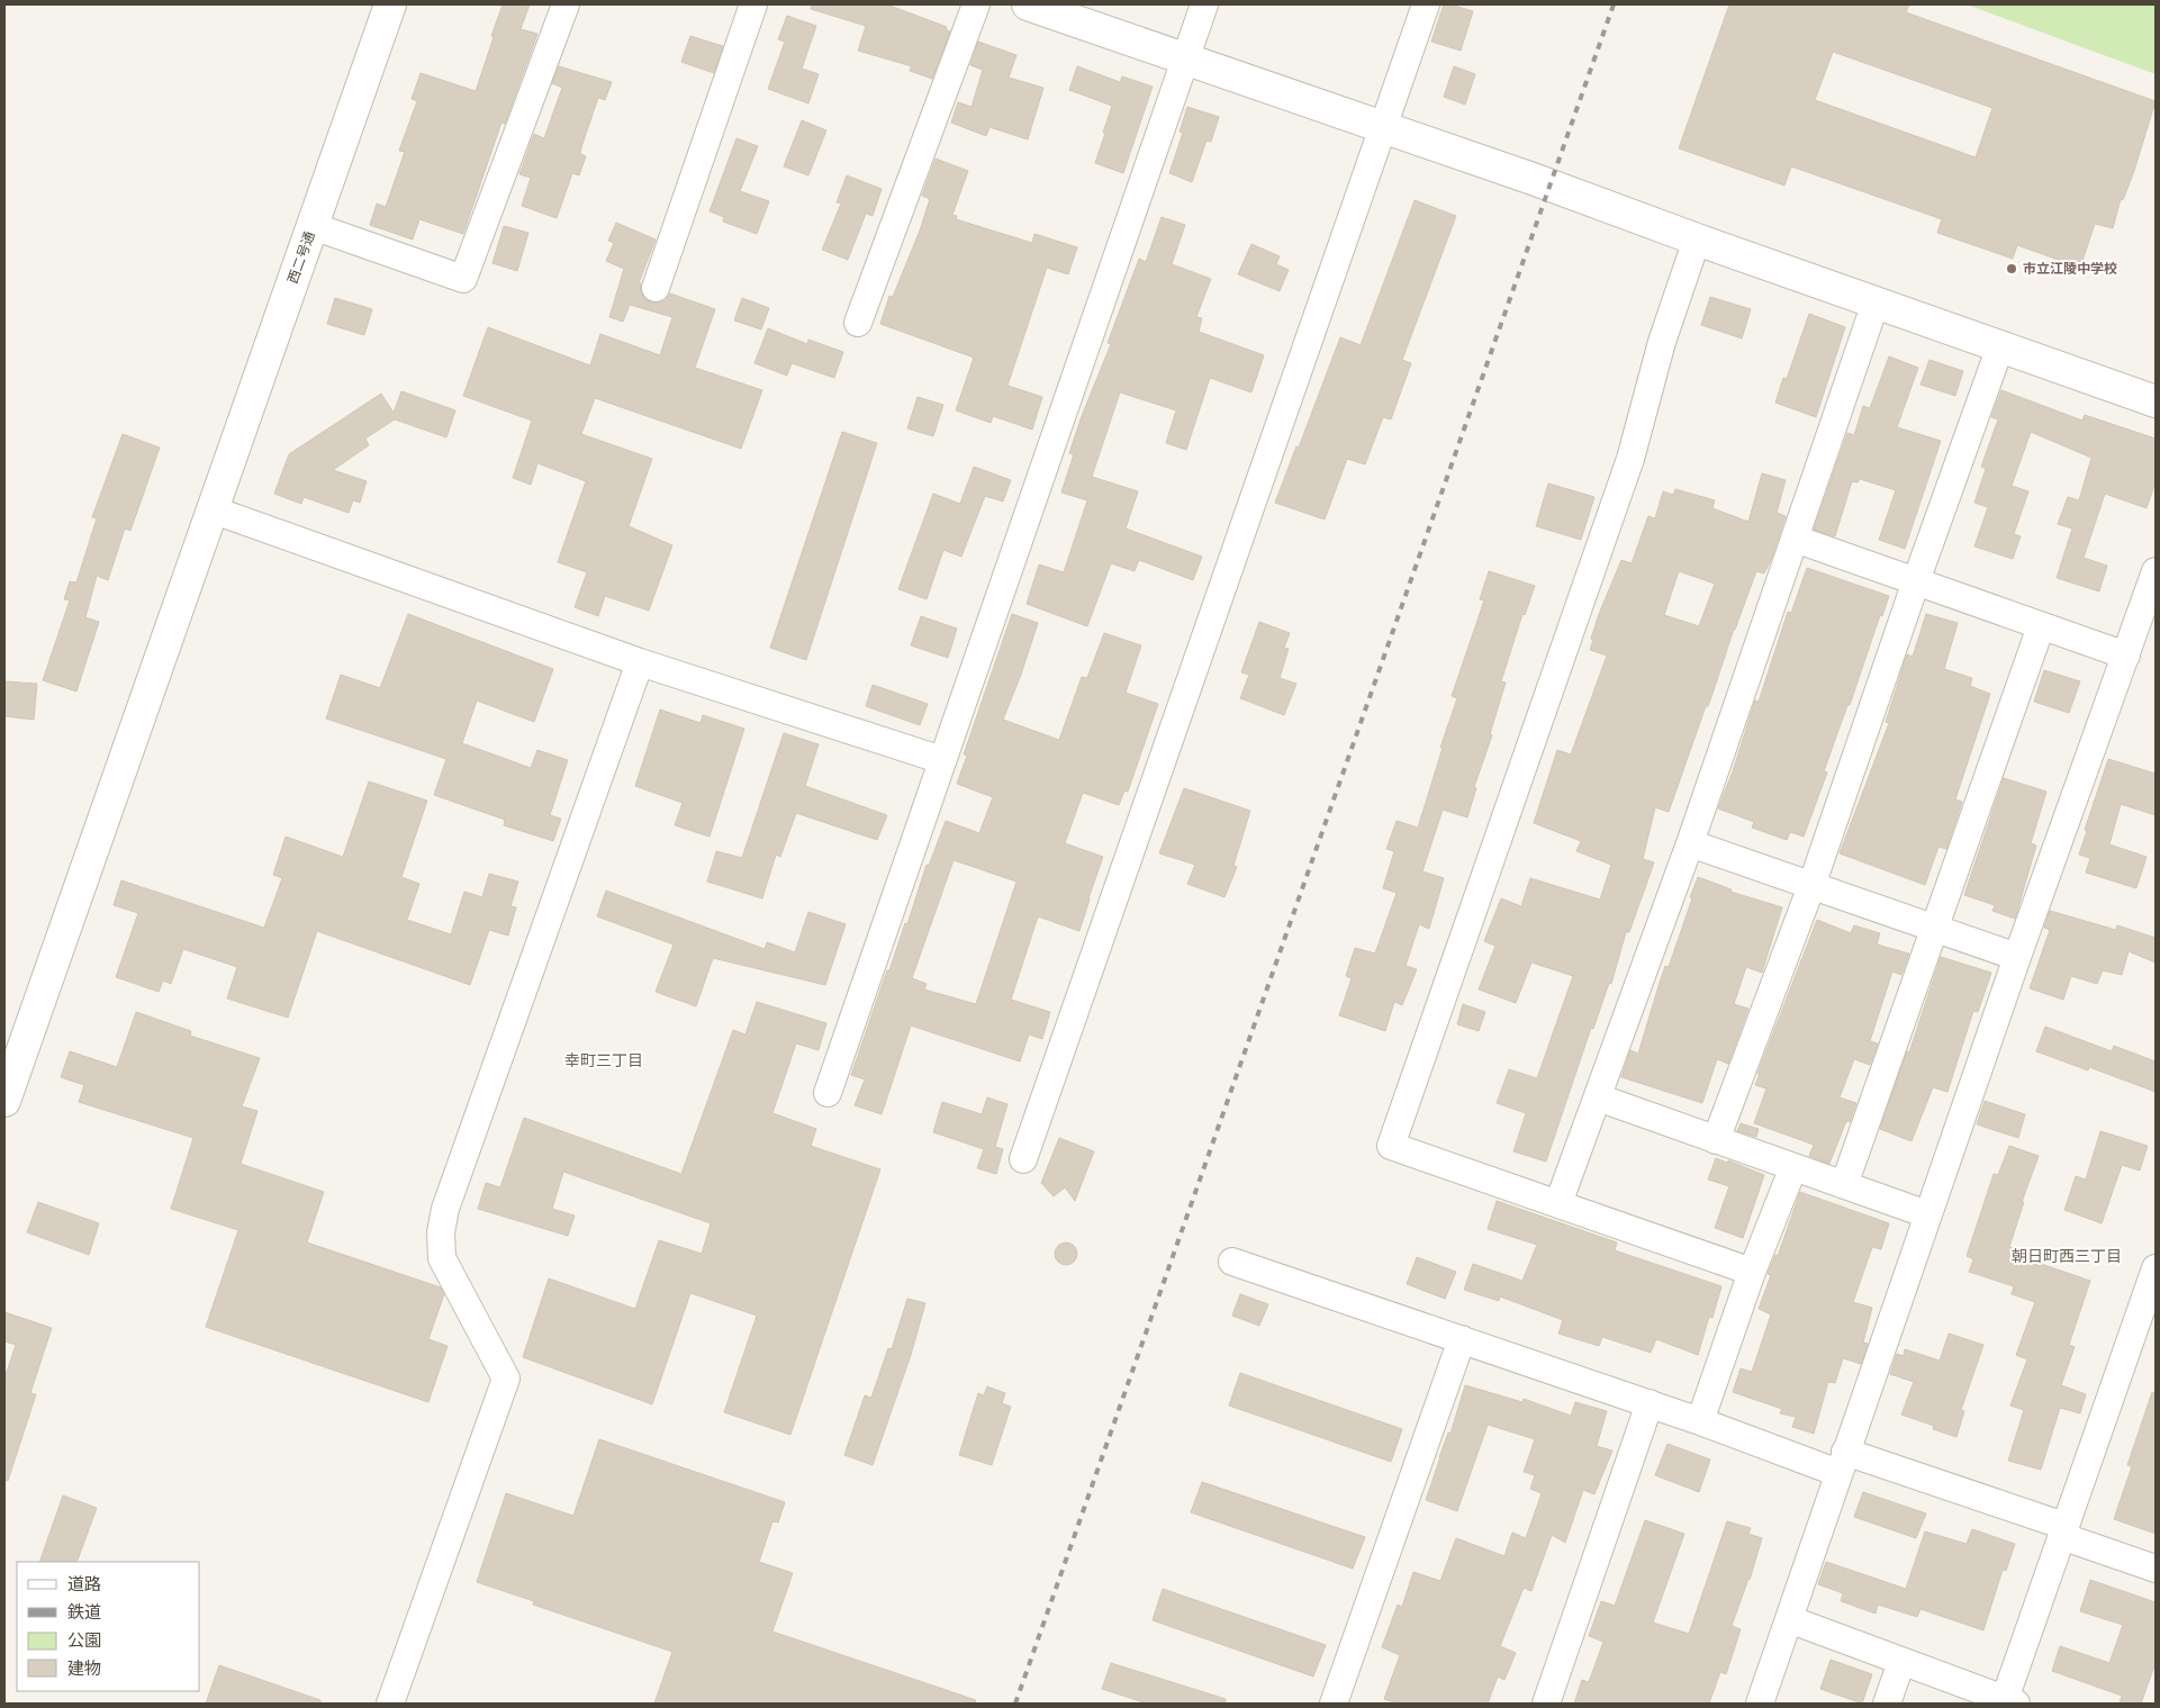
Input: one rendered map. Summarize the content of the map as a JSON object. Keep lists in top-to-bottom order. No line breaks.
{"streets":{"street":["西二号通"]},"districts":["幸町三丁目","朝日町西三丁目"],"places":["市立江陵中学校"],"legend":["道路","鉄道","公園","建物"]}
